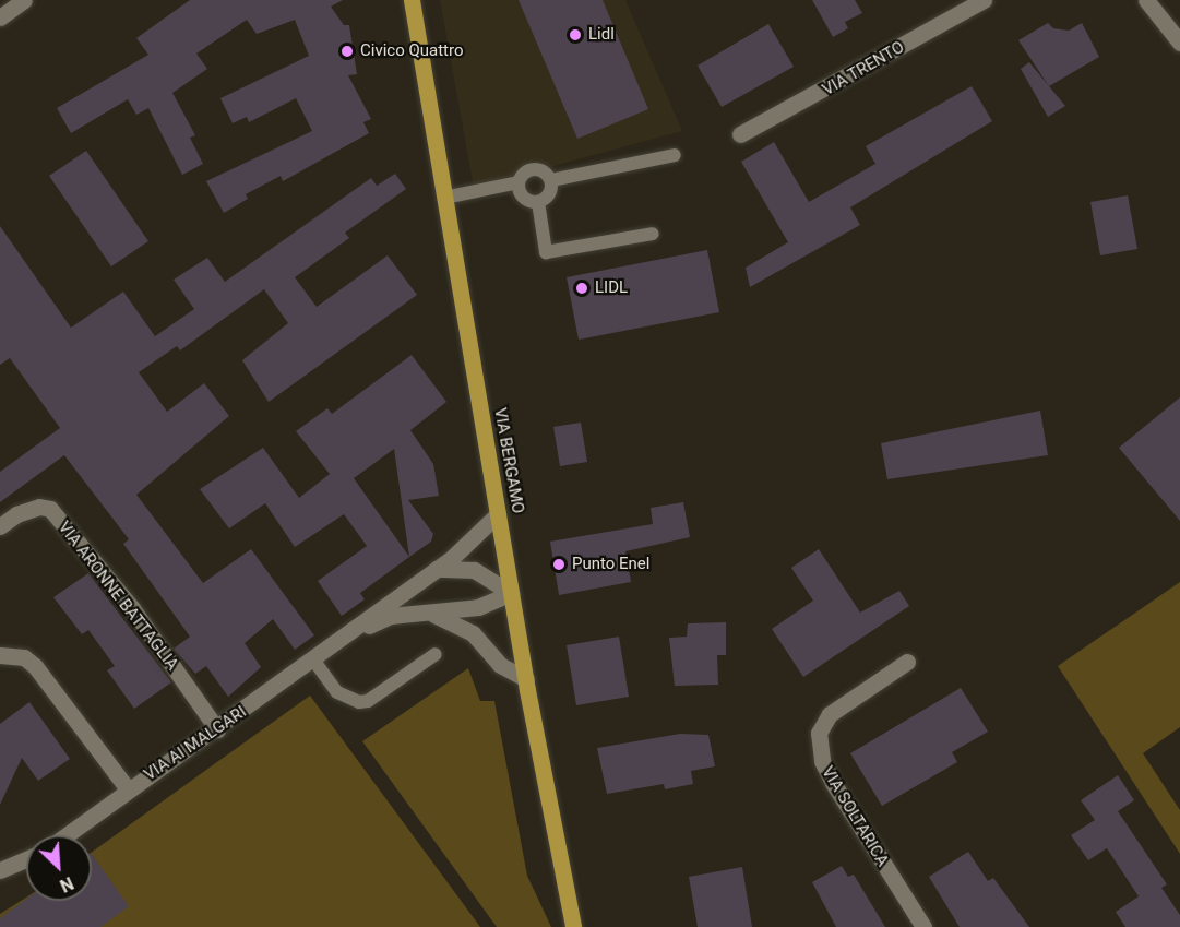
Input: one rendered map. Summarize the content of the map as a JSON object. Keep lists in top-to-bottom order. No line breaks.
{"streets":{"main road":["VIA BERGAMO"],"street":["VIA TRENTO","VIA ARONNE BATTAGLIA","VIA AI MALGARI","VIA SOLTARICA"]},"crossings":[["VIA BERGAMO","VIA AI MALGARI"],["VIA ARONNE BATTAGLIA","VIA AI MALGARI"]],"places":["Lidl","Civico Quattro","LIDL","Punto Enel"],"north":"bottom right"}
